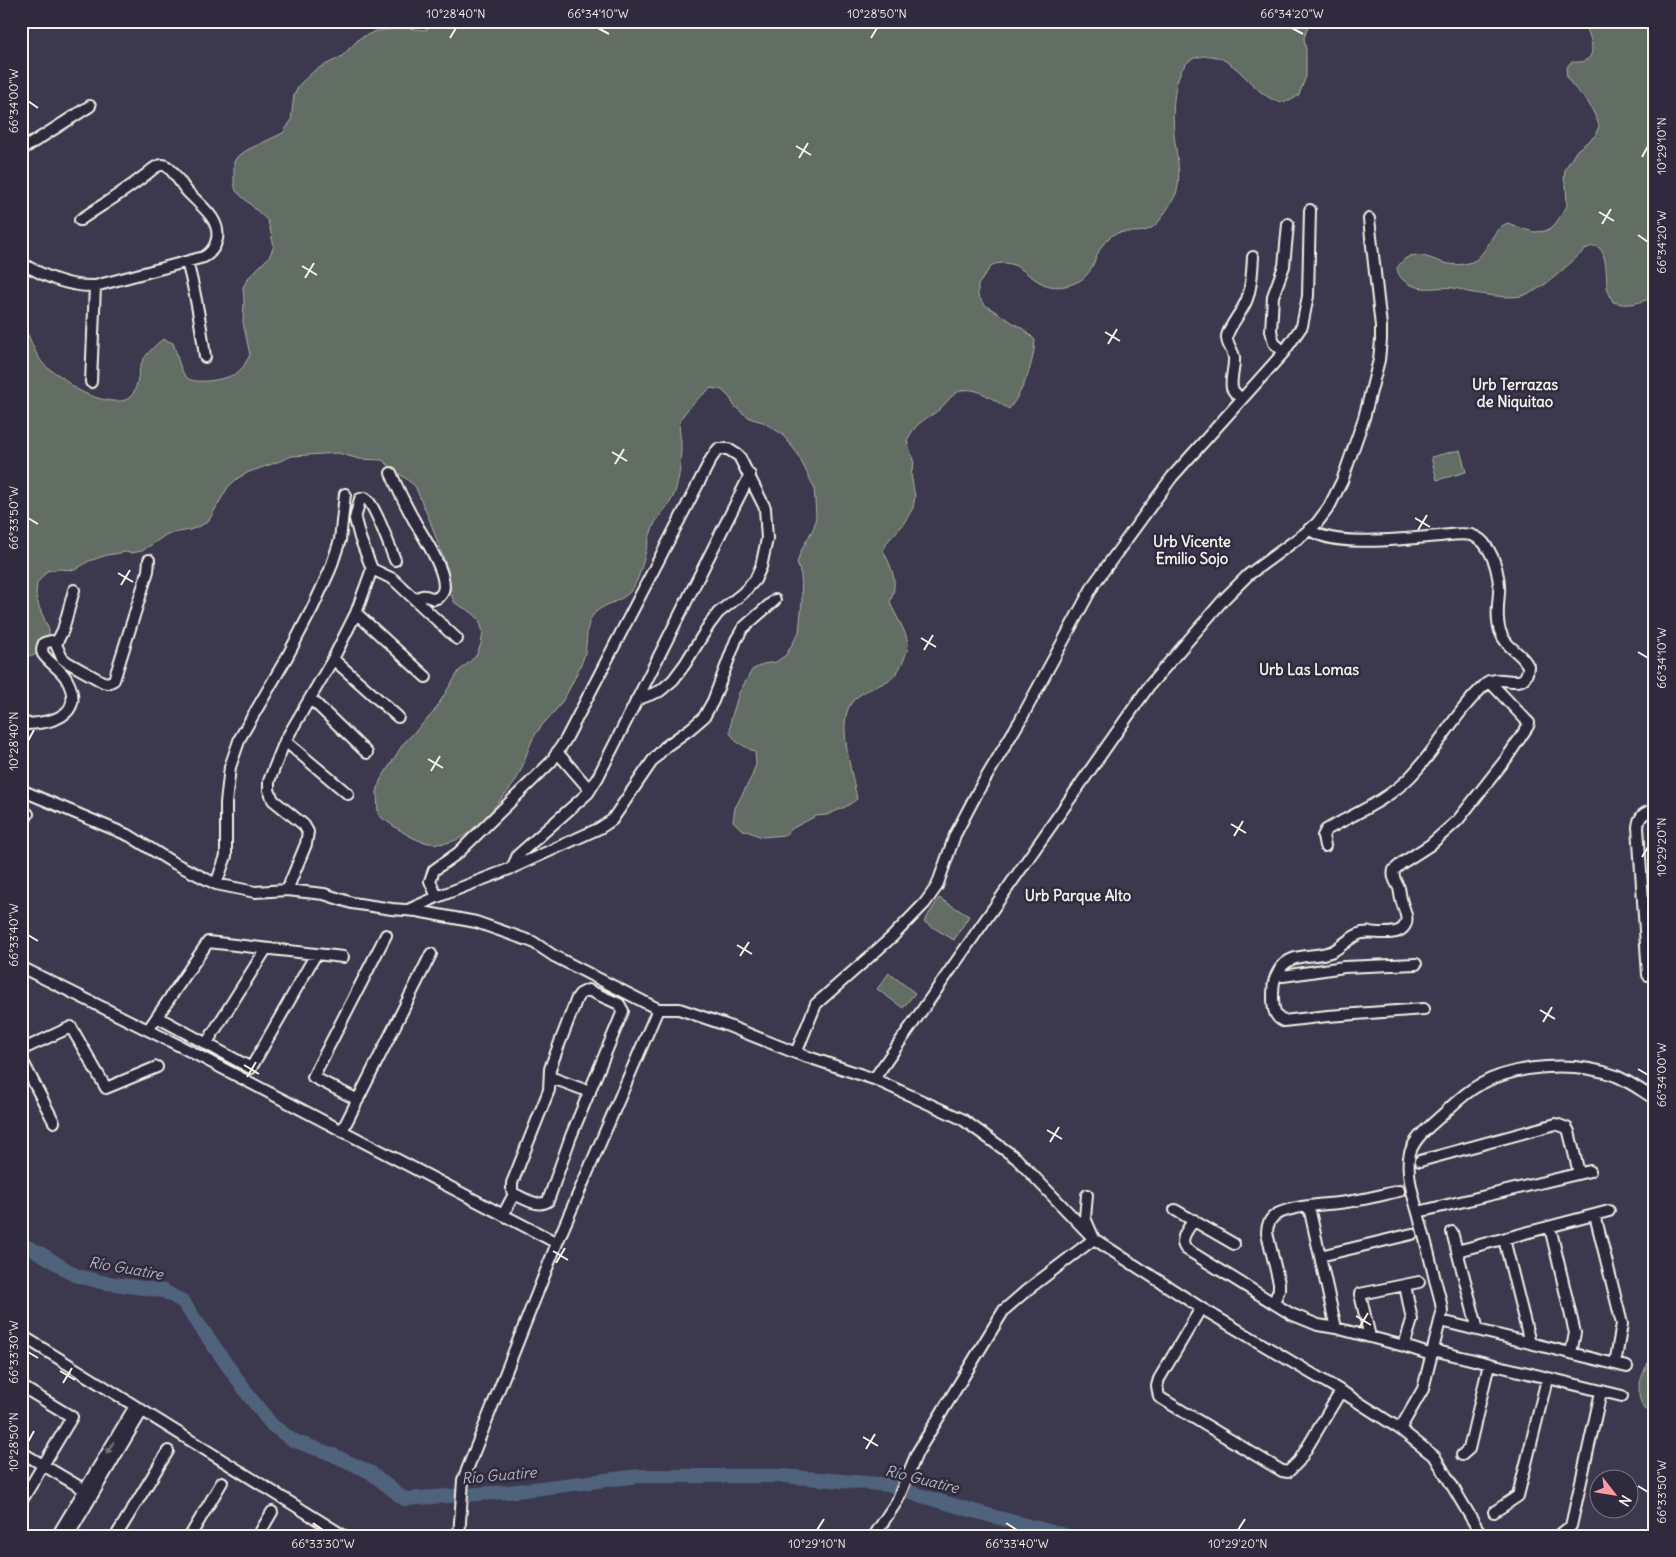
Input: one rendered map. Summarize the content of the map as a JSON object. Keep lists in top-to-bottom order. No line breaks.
{"districts":["Urb Terrazas de Niquitao","Urb Vicente Emilio Sojo","Urb Las Lomas","Urb Parque Alto"],"water":["Río Guatire"],"north":"bottom right","coordinates":["10°28'40\"N","66°34'10\"W","10°28'50\"N","66°34'20\"W","66°34'00\"W","10°29'10\"N","66°33'50\"W","10°29'20\"N","66°33'40\"W","66°33'30\"W"]}
